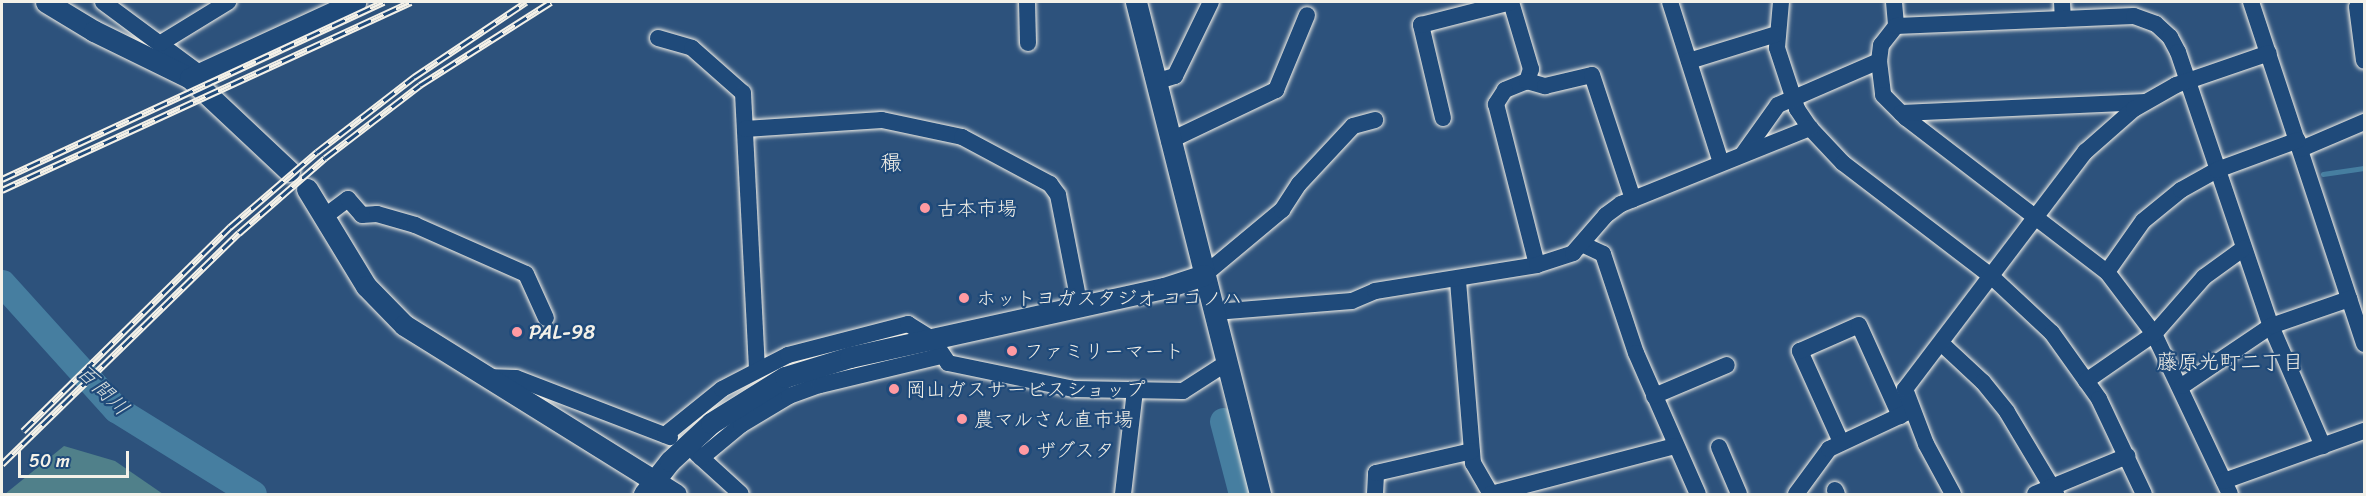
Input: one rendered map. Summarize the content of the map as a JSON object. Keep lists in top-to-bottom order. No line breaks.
{"districts":["穝","藤原光町二丁目"],"water":["百間川"],"places":["古本市場","ホットヨガスタジオ ココノハ","PAL-98","ファミリーマート","岡山ガスサービスショップ","農マルさん直市場","ザグスタ"],"scale_bar":"50 m"}
